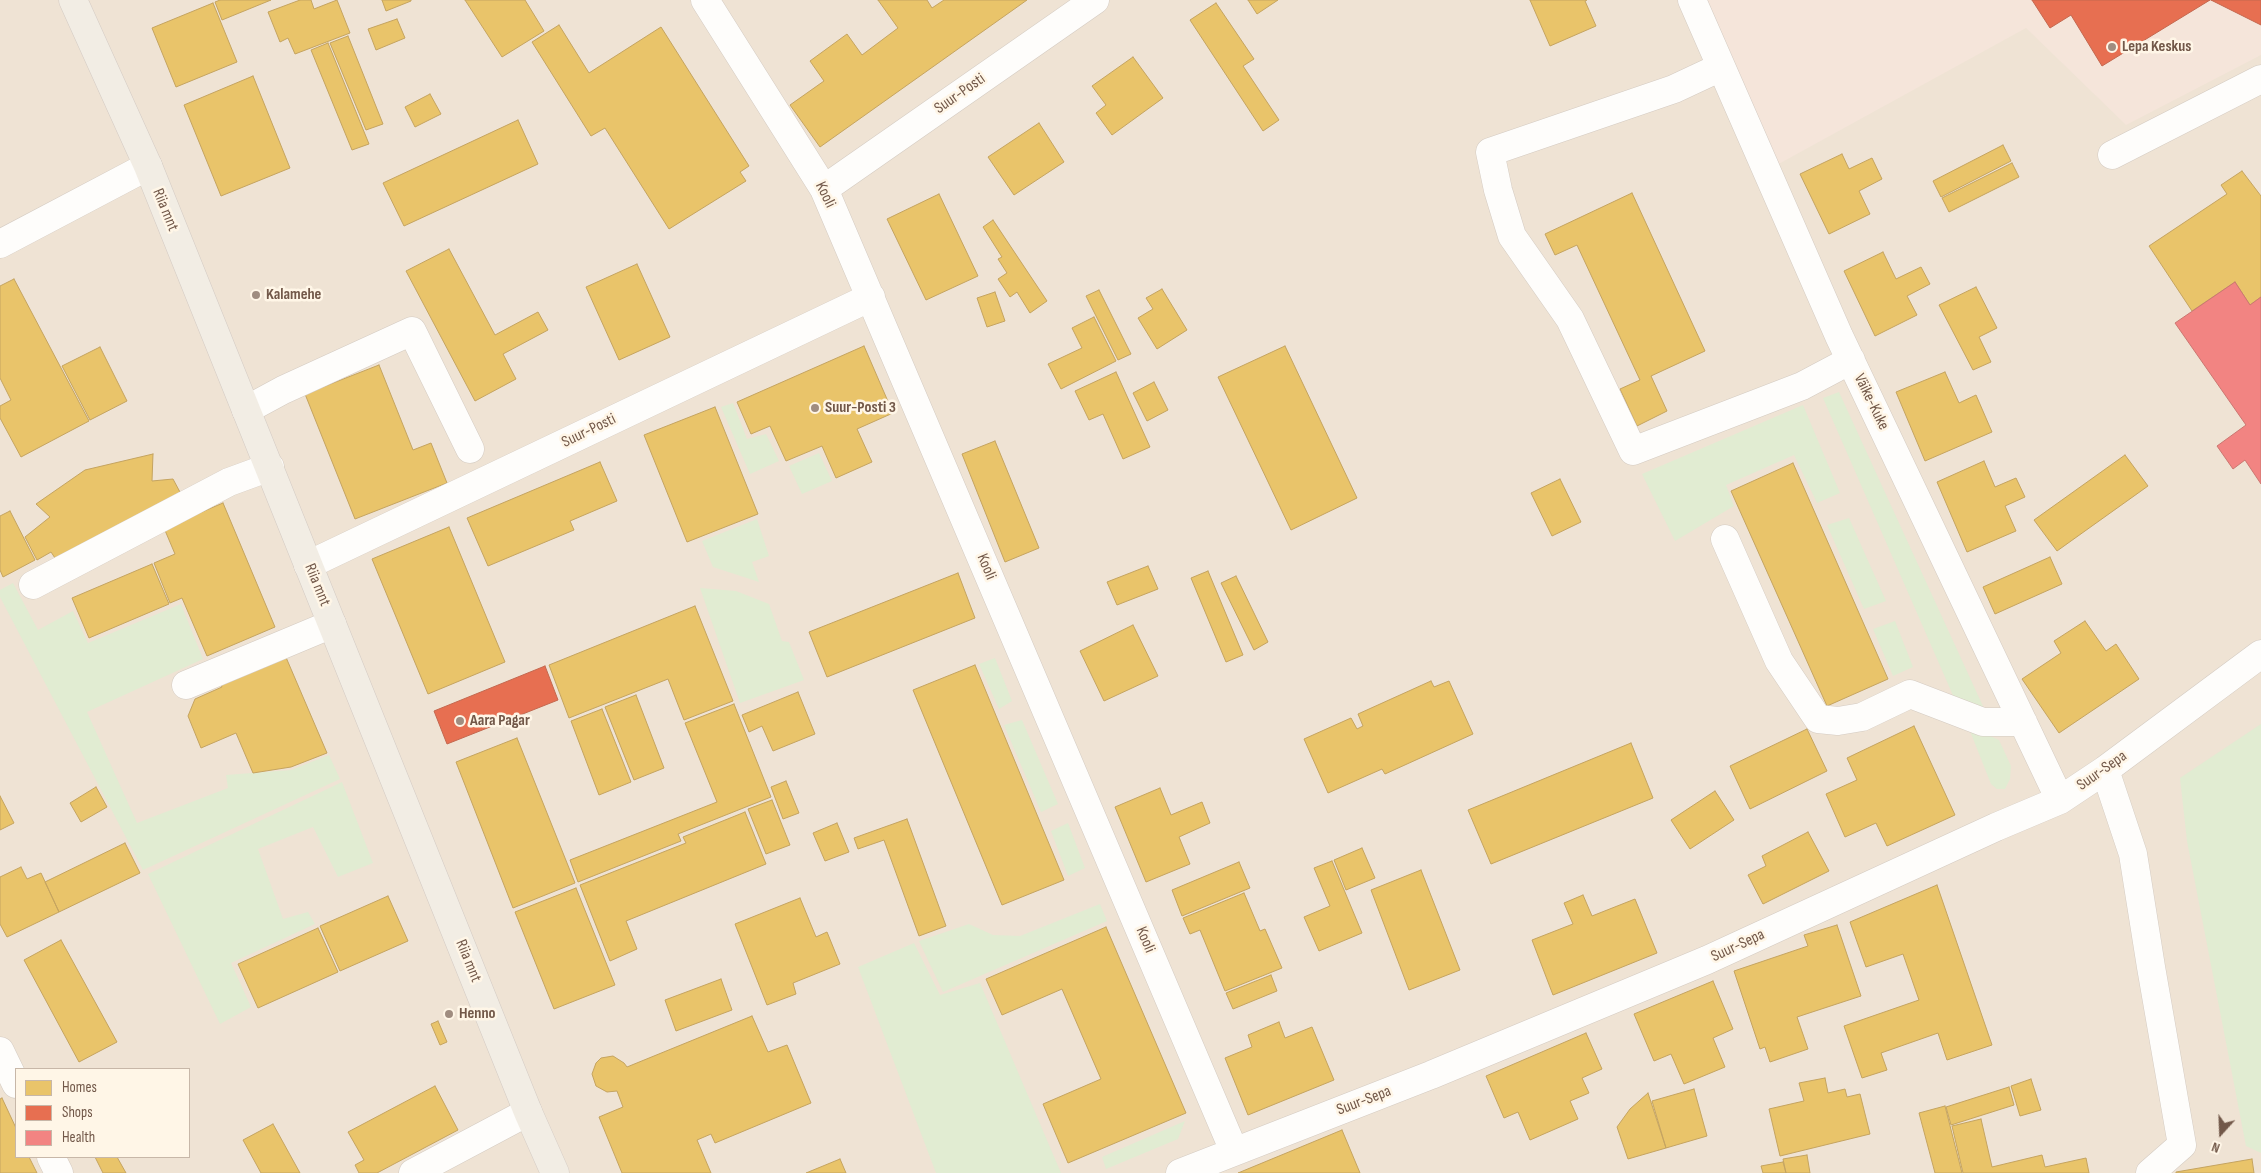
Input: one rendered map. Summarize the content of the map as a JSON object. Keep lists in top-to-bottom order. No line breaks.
{"streets":{"main road":["Riia mnt"],"street":["Suur-Posti","Kooli","Väike-Kuke","Suur-Sepa"]},"crossings":[["Suur-Posti","Kooli"],["Suur-Posti","Riia mnt"],["Kooli","Suur-Sepa"],["Väike-Kuke","Suur-Sepa"]],"places":["Lepa Keskus","Kalamehe","Suur-Posti 3","Aara Pagar","Henno"],"legend":["Homes","Shops","Health"],"north":"bottom"}
